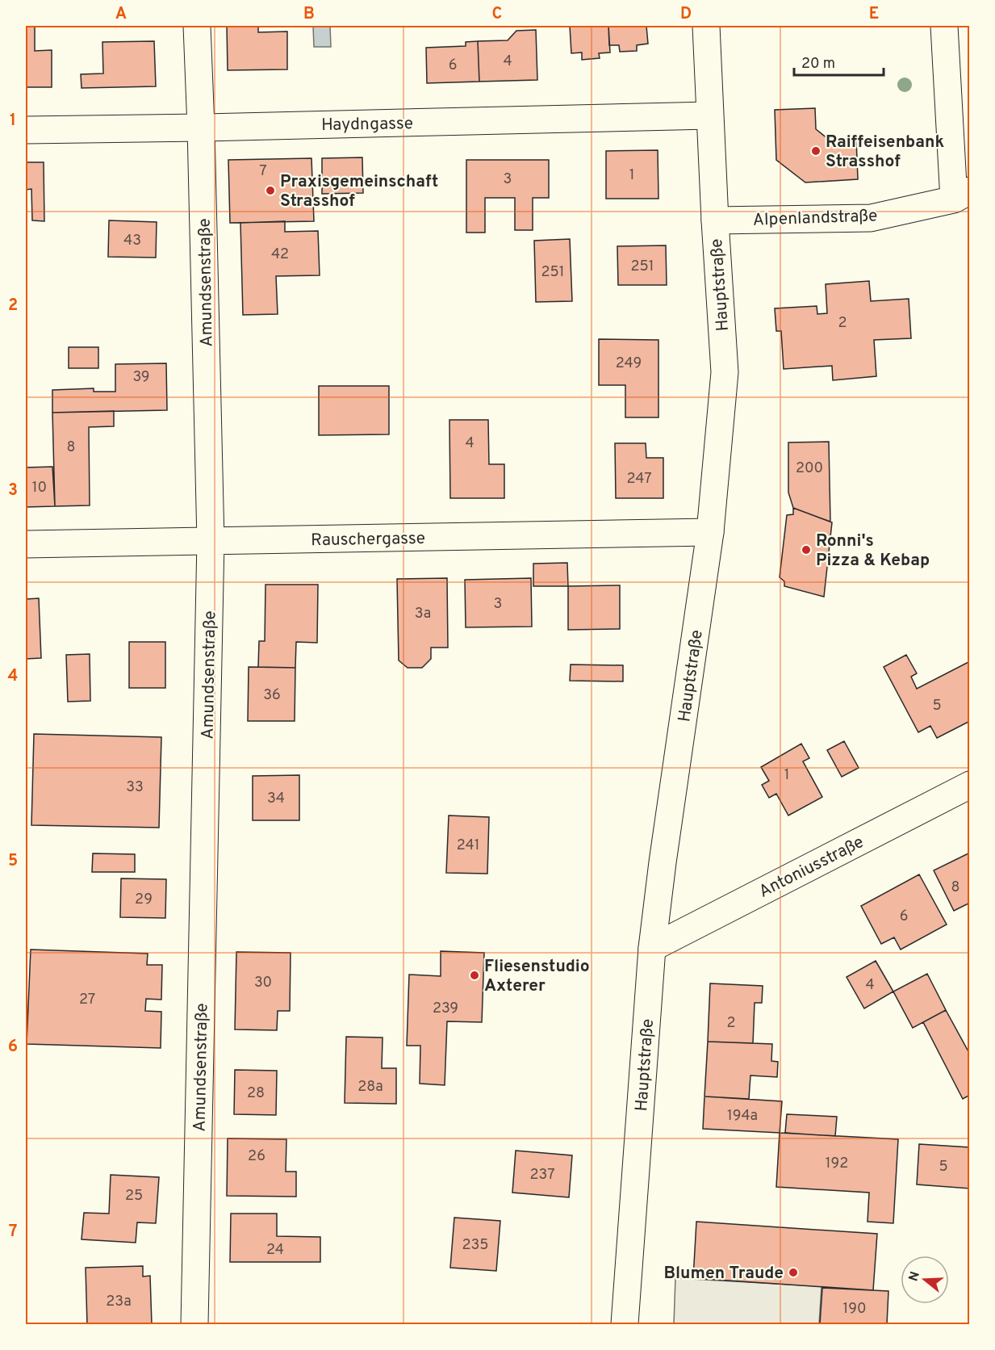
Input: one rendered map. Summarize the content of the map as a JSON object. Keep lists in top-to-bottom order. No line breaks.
{"streets":{"street":["Haydngasse","Alpenlandstraße","Amundsenstraße","Hauptstraße","Rauschergasse","Antoniusstraße"]},"crossings":[["Haydngasse","Amundsenstraße"],["Haydngasse","Hauptstraße"],["Alpenlandstraße","Hauptstraße"],["Amundsenstraße","Rauschergasse"],["Hauptstraße","Rauschergasse"],["Hauptstraße","Antoniusstraße"]],"places":["Raiffeisenbank Strasshof","Praxisgemeinschaft Strasshof","Ronni's Pizza & Kebap","Fliesenstudio Axterer","Blumen Traude"],"house_numbers":["4","6","7","1","3","43","42","251","251","2","249","39","4","8","200","247","10","3","3a","36","5","1","33","34","241","8","29","6","30","4","27","239","2","28a","28","194a","26","192","5","237","25","235","24","23a","190"],"scale_bar":"20 m","north":"left","grid":{"columns":["A","B","C","D","E"],"rows":["1","2","3","4","5","6","7"]}}
